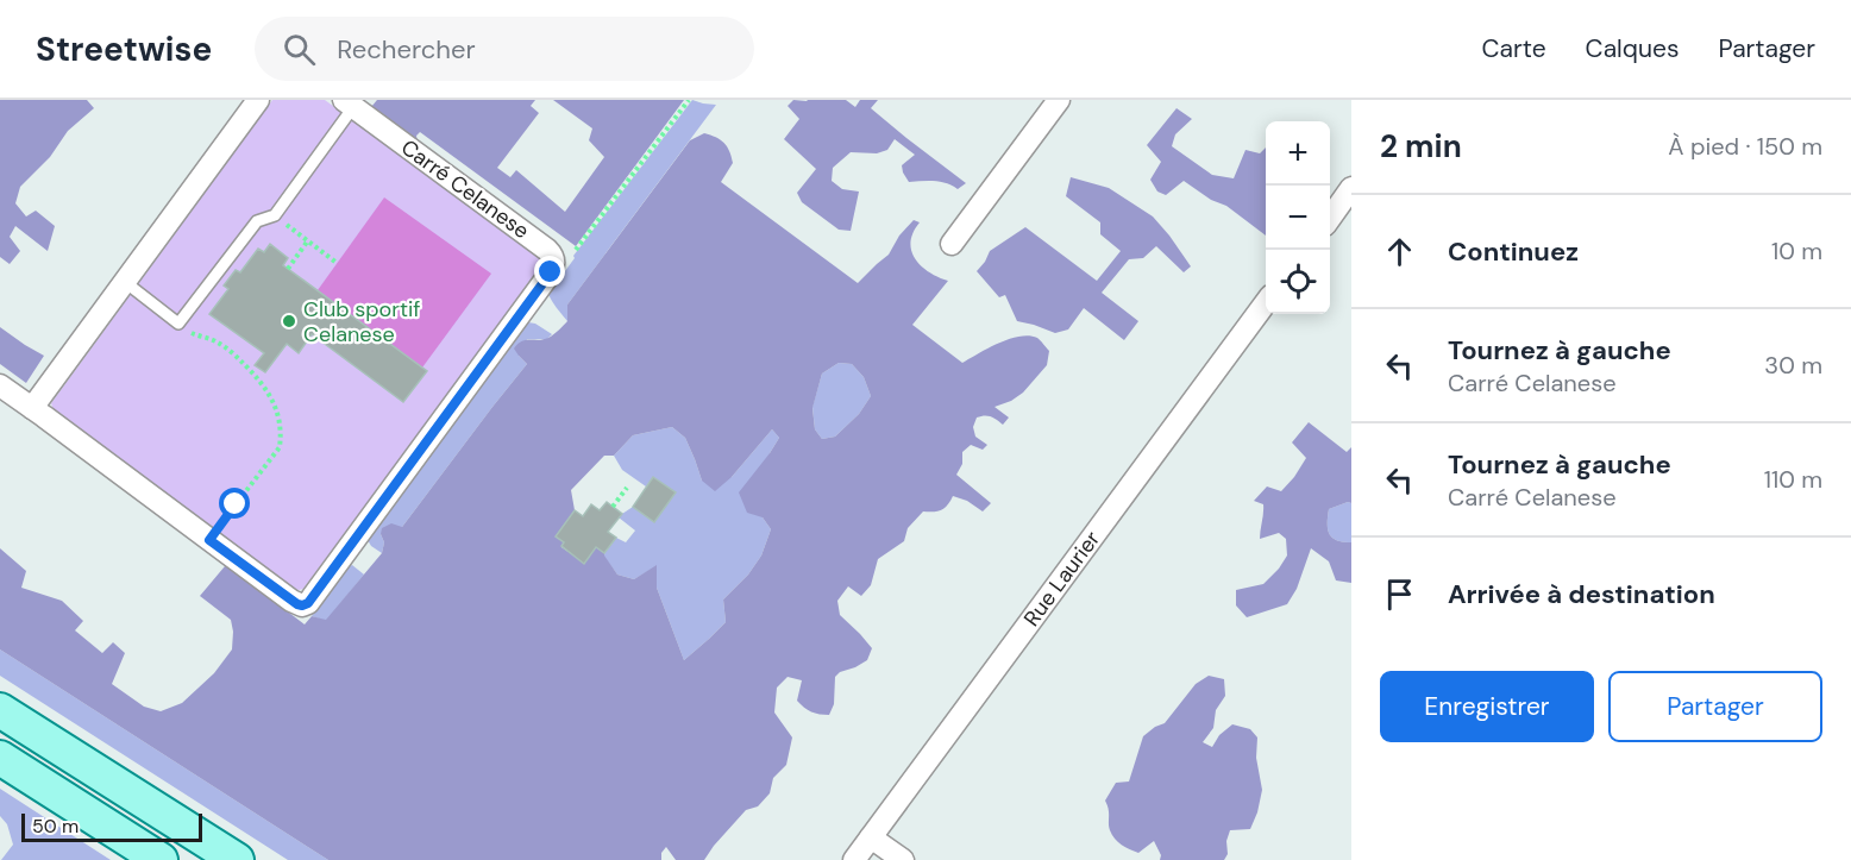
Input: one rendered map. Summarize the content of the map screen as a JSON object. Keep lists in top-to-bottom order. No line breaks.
{"streets":{"street":["Carré Celanese","Rue Laurier"]},"places":["Club sportif Celanese"],"scale_bar":"50 m","page":{"header":"Streetwise","search":"Rechercher","nav":["Carte","Calques","Partager"],"heading":["2 min","À pied · 150 m"],"map_buttons":["+","−"],"list":[["Continuez","10 m"],["Tournez à gauche","Carré Celanese","30 m"],["Tournez à gauche","Carré Celanese","110 m"],"Arrivée à destination"],"buttons":["Enregistrer","Partager"],"scale":"50 m"}}
